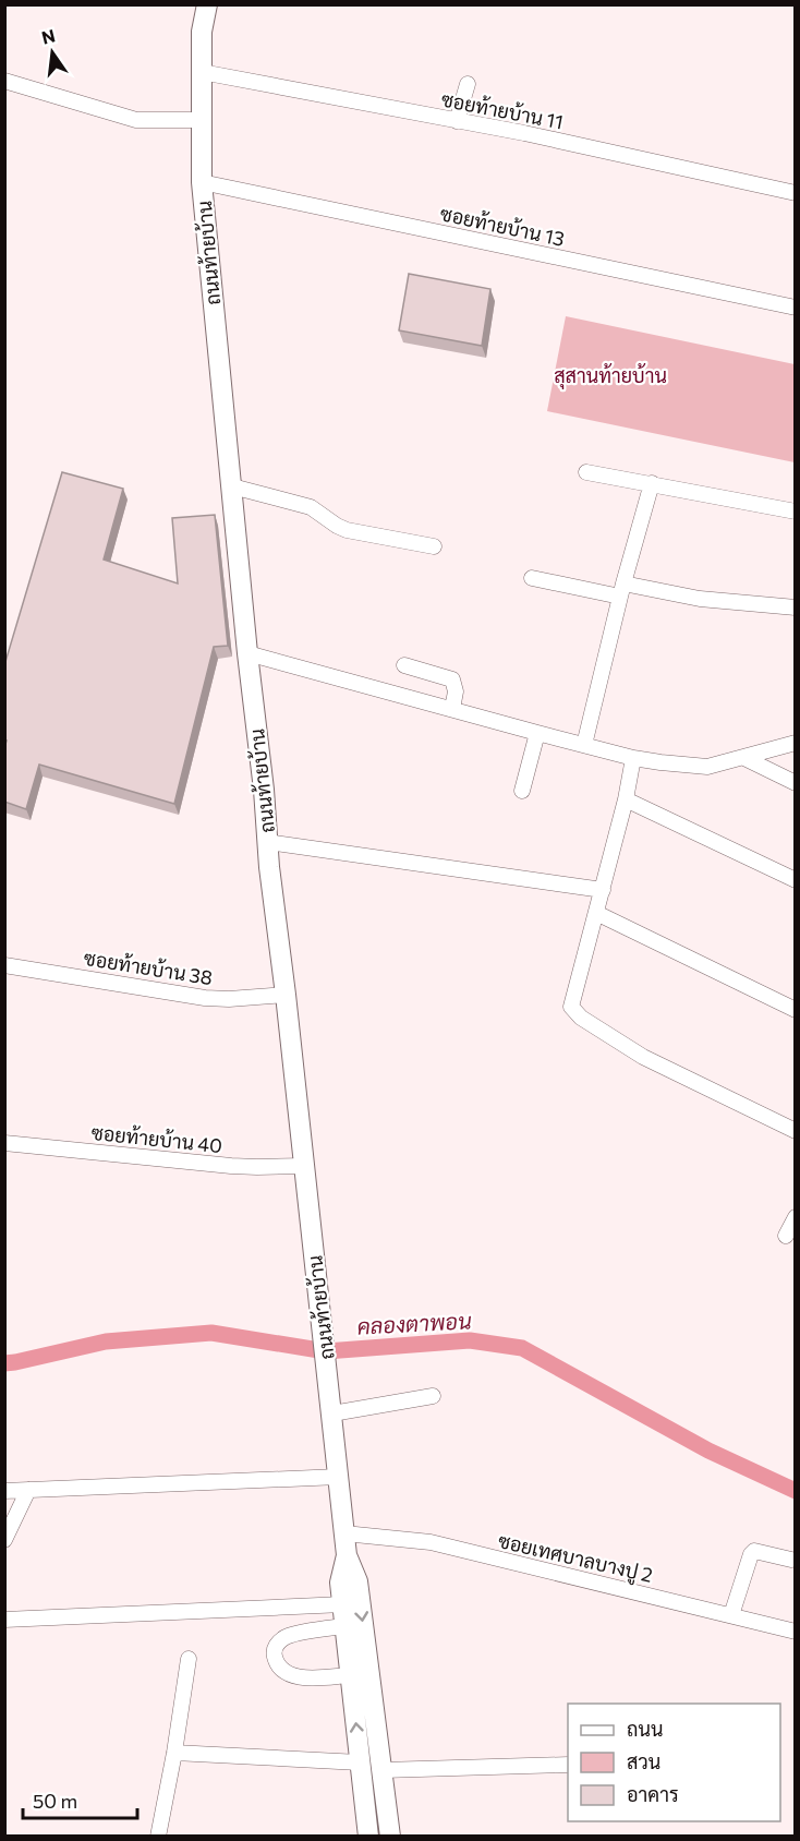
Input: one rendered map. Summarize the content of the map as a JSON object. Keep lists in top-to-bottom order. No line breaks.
{"streets":{"street":["ซอยท้ายบ้าน 11","ซอยท้ายบ้าน 13","ถนนท้ายบ้าน","ซอยท้ายบ้าน 38","ซอยท้ายบ้าน 40","ซอยเทศบาลบางปู 2"]},"crossings":[["ซอยท้ายบ้าน 11","ถนนท้ายบ้าน"],["ซอยท้ายบ้าน 13","ถนนท้ายบ้าน"],["ถนนท้ายบ้าน","ซอยท้ายบ้าน 38"],["ถนนท้ายบ้าน","ซอยท้ายบ้าน 40"],["ถนนท้ายบ้าน","ซอยเทศบาลบางปู 2"]],"water":["คลองตาพอน"],"parks":["สุสานท้ายบ้าน"],"legend":["ถนน","สวน","อาคาร"],"scale_bar":"50 m","north":"top"}
